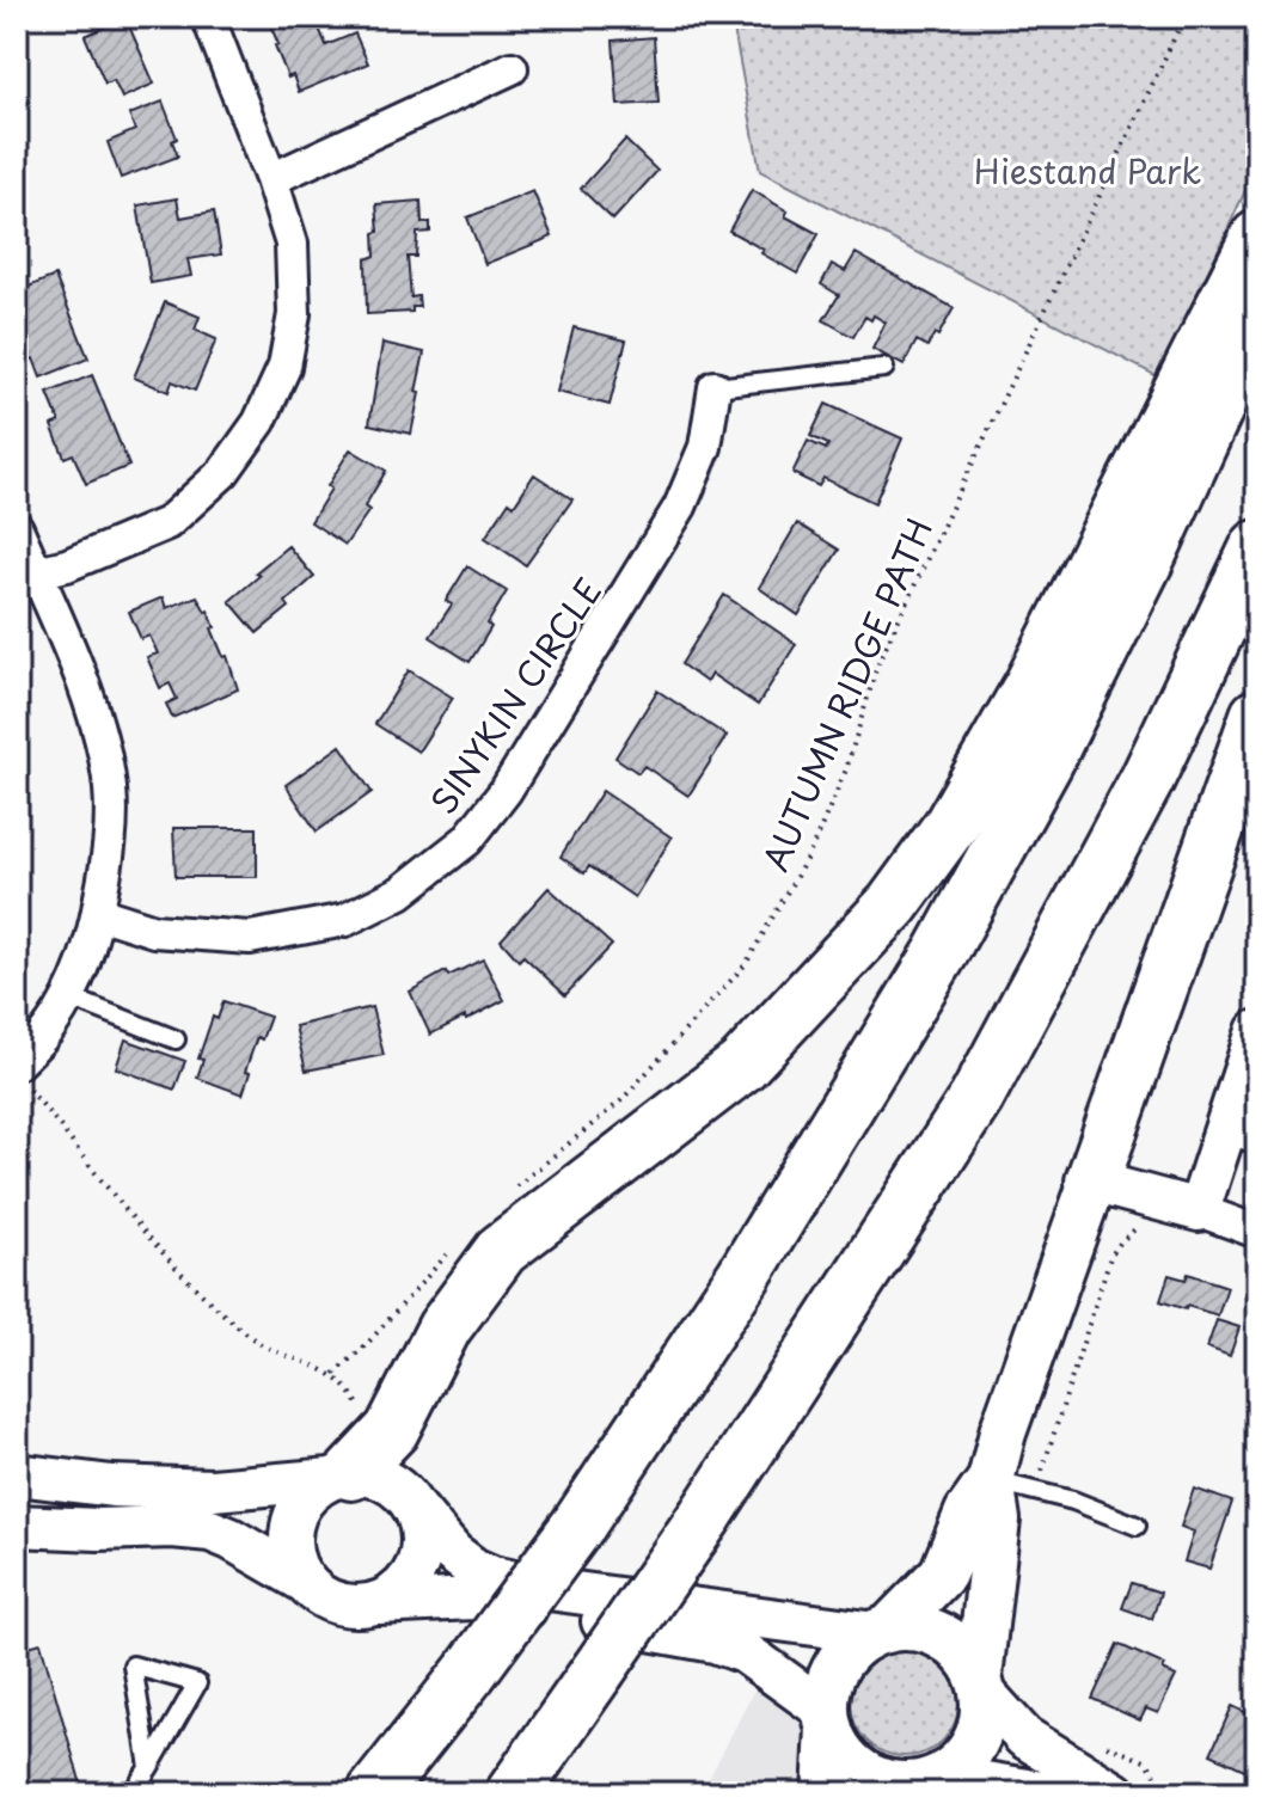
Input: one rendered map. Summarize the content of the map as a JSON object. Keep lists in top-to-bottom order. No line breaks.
{"streets":{"street":["SINYKIN CIRCLE"],"path":["AUTUMN RIDGE PATH"]},"parks":["Hiestand Park"]}
